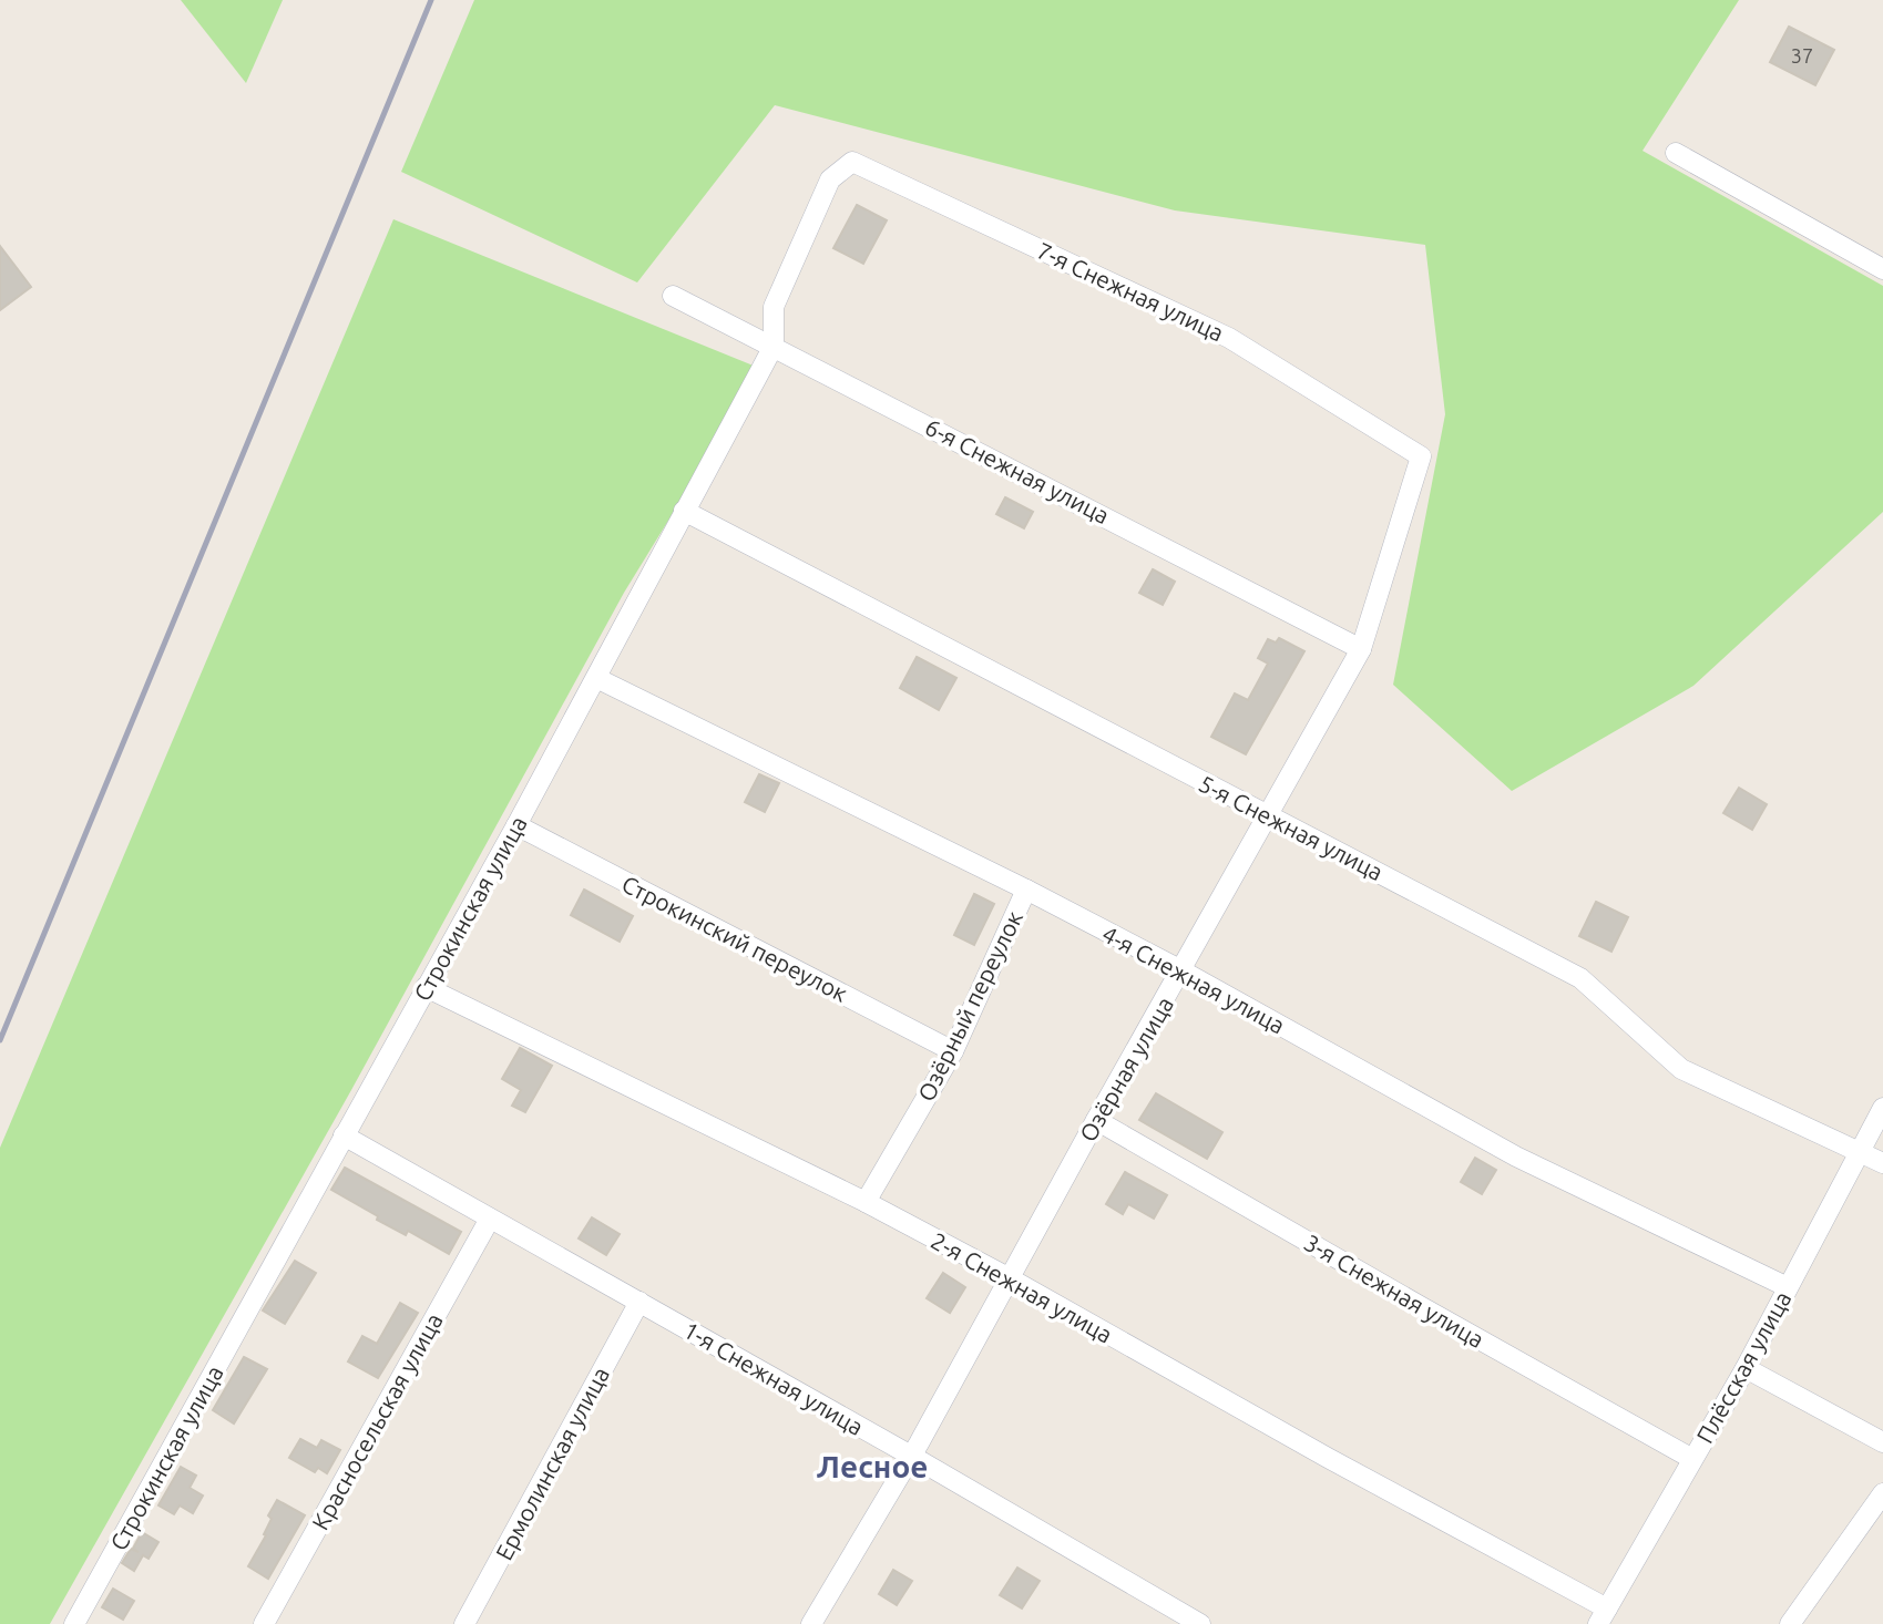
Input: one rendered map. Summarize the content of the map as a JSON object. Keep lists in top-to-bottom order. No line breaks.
{"streets":{"street":["7-я Снежная улица","6-я Снежная улица","5-я Снежная улица","Строкинская улица","Строкинский переулок","4-я Снежная улица","Озёрный переулок","Озёрная улица","2-я Снежная улица","3-я Снежная улица","Плёсская улица","1-я Снежная улица","Красносельская улица","Ермолинская улица"]},"crossings":[["7-я Снежная улица","Строкинская улица"],["7-я Снежная улица","Озёрная улица"],["6-я Снежная улица","Строкинская улица"],["6-я Снежная улица","Озёрная улица"],["5-я Снежная улица","Строкинская улица"],["5-я Снежная улица","Озёрная улица"],["5-я Снежная улица","Плёсская улица"],["Строкинская улица","Строкинский переулок"],["Строкинская улица","4-я Снежная улица"],["Строкинская улица","2-я Снежная улица"],["Строкинская улица","1-я Снежная улица"],["Строкинский переулок","Озёрный переулок"],["4-я Снежная улица","Озёрный переулок"],["4-я Снежная улица","Озёрная улица"],["4-я Снежная улица","Плёсская улица"],["Озёрный переулок","2-я Снежная улица"],["Озёрная улица","2-я Снежная улица"],["Озёрная улица","3-я Снежная улица"],["Озёрная улица","1-я Снежная улица"],["2-я Снежная улица","Плёсская улица"],["3-я Снежная улица","Плёсская улица"],["1-я Снежная улица","Красносельская улица"],["1-я Снежная улица","Ермолинская улица"]],"districts":["Лесное"],"house_numbers":["37"]}
